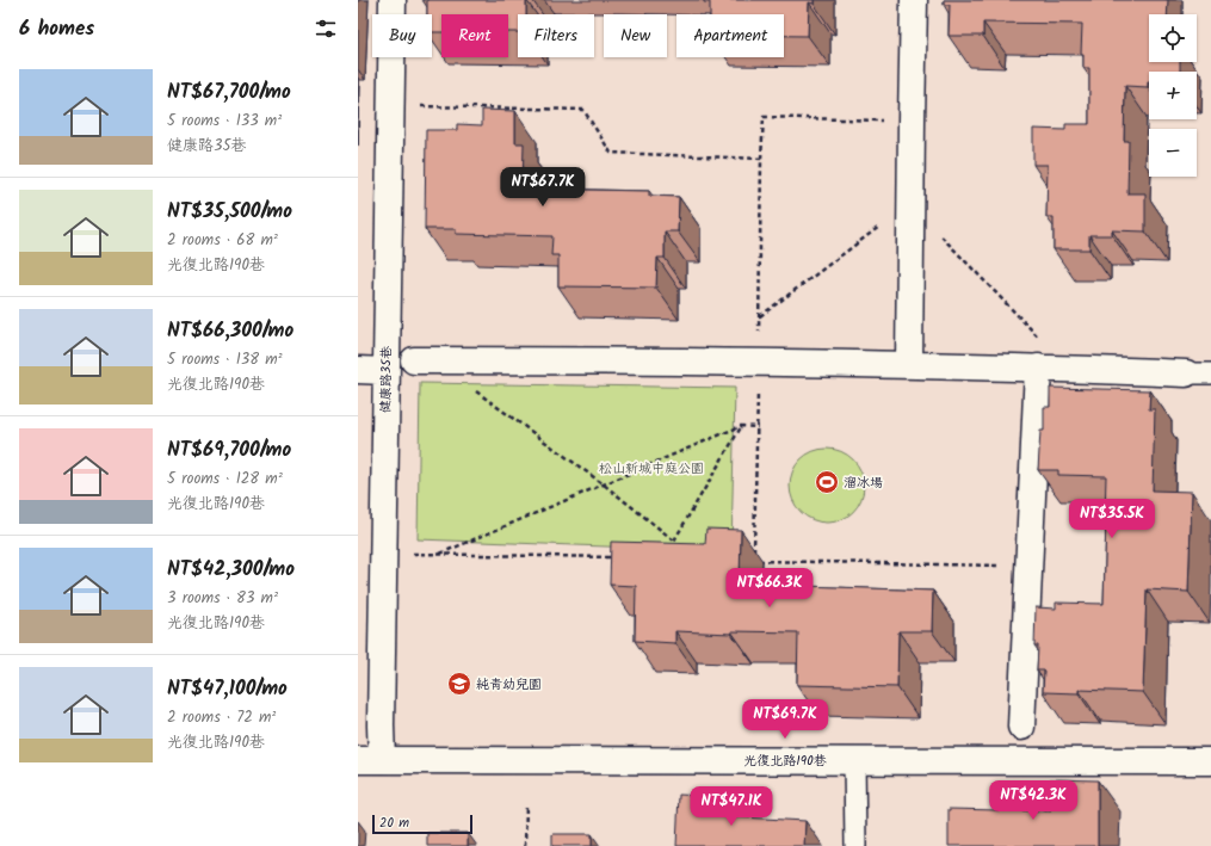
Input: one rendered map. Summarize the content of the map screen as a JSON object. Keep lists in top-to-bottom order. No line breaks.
{"streets":{"street":["健康路35巷","光復北路190巷"]},"crossings":[["健康路35巷","光復北路190巷"]],"parks":["松山新城中庭公園"],"places":{"sports":["溜冰場"],"school or university":["純青幼兒園"]},"scale_bar":"20 m","page":{"heading":"6 homes","map_buttons":["+","−"],"chip":["Buy","Rent","Filters","New","Apartment"],"list":[{"name":"NT$67,700/mo","note":"5 rooms · 133 m² · 健康路35巷"},{"name":"NT$35,500/mo","note":"2 rooms · 68 m² · 光復北路190巷"},{"name":"NT$66,300/mo","note":"5 rooms · 138 m² · 光復北路190巷"},{"name":"NT$69,700/mo","note":"5 rooms · 128 m² · 光復北路190巷"},{"name":"NT$42,300/mo","note":"3 rooms · 83 m² · 光復北路190巷"},{"name":"NT$47,100/mo","note":"2 rooms · 72 m² · 光復北路190巷"}],"price":["NT$67.7K","NT$35.5K","NT$66.3K","NT$69.7K","NT$42.3K","NT$47.1K"],"scale":"20 m"}}
